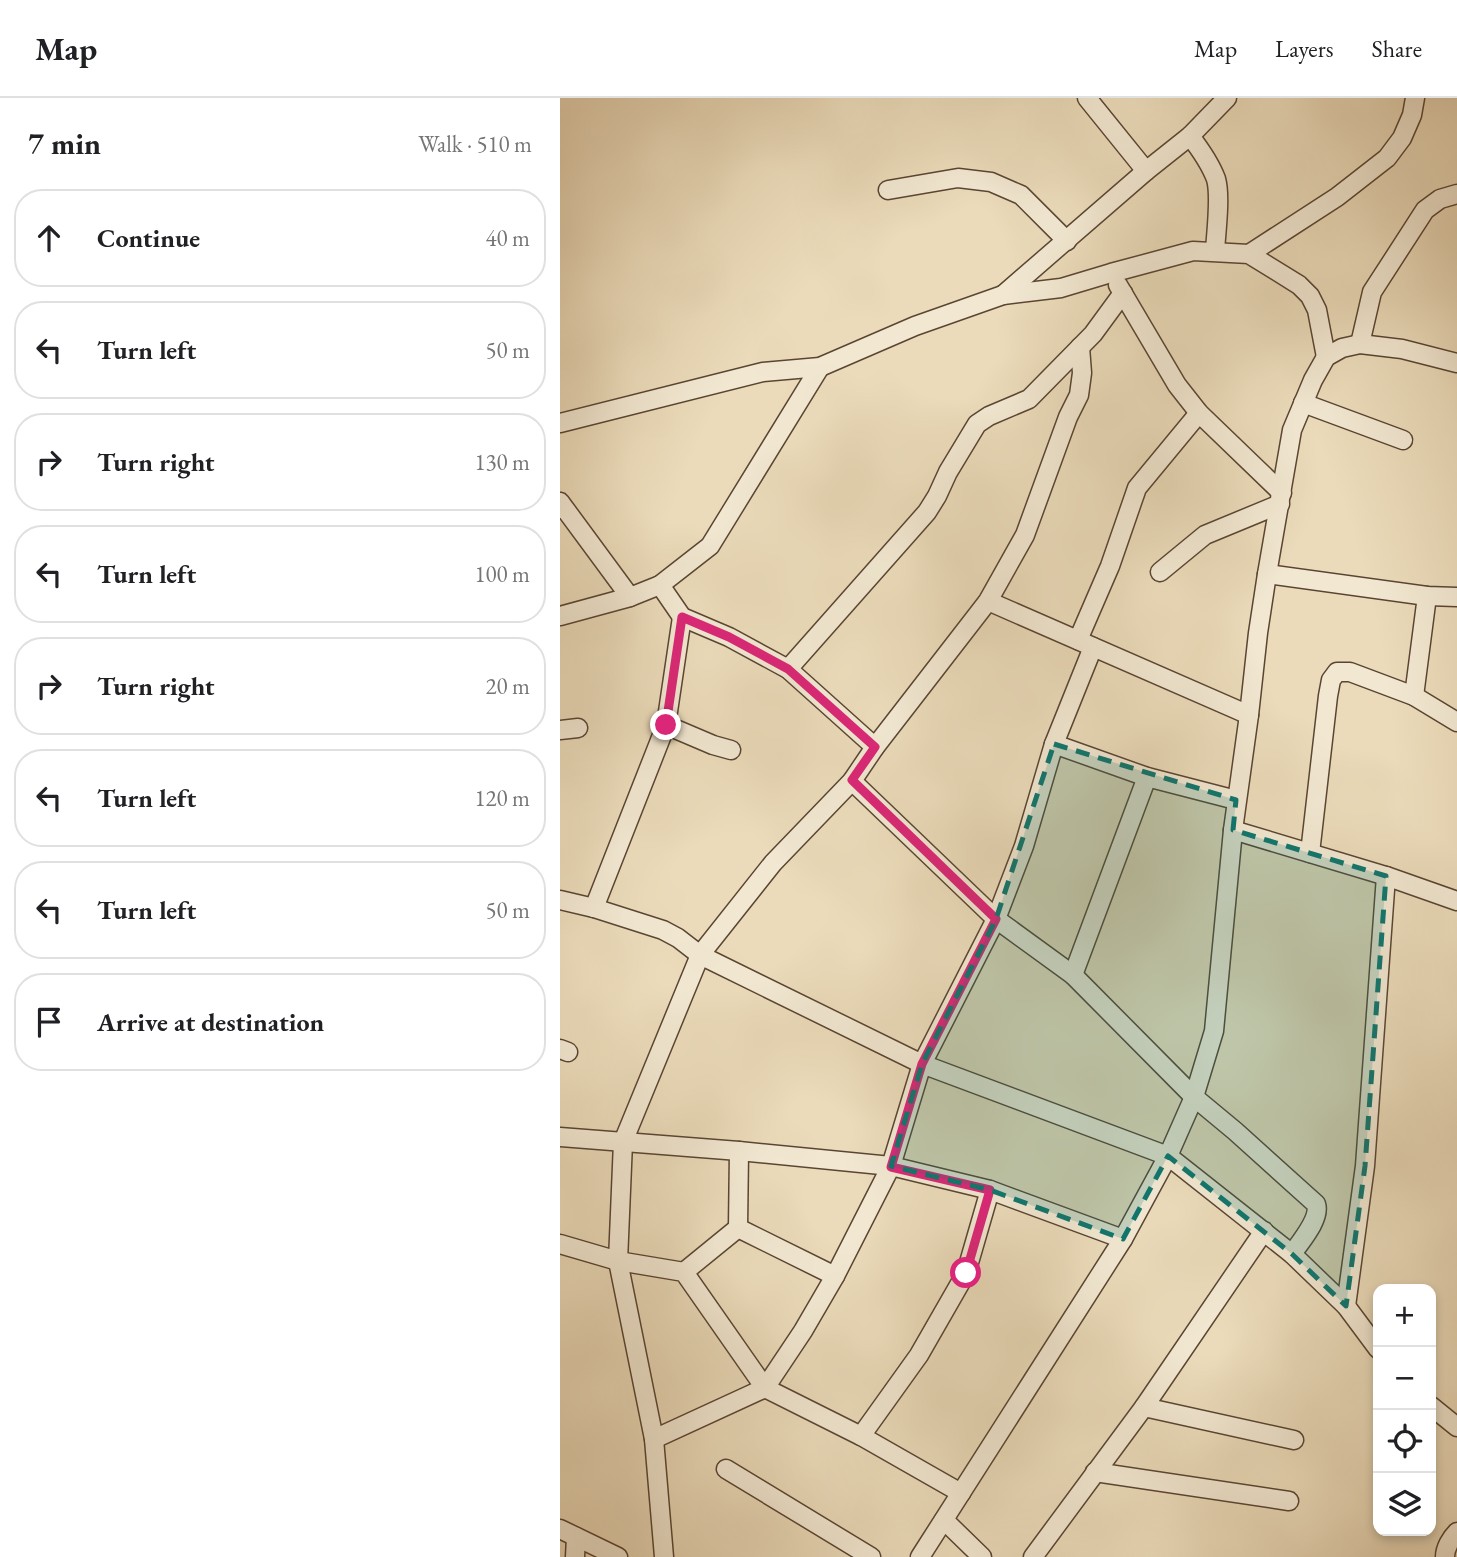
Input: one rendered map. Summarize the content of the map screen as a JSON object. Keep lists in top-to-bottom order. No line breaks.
{"page":{"header":"Map","nav":["Map","Layers","Share"],"heading":["7 min","Walk · 510 m"],"list":[["Continue","40 m"],["Turn left","50 m"],["Turn right","130 m"],["Turn left","100 m"],["Turn right","20 m"],["Turn left","120 m"],["Turn left","50 m"],"Arrive at destination"],"map_buttons":["+","−"]}}
